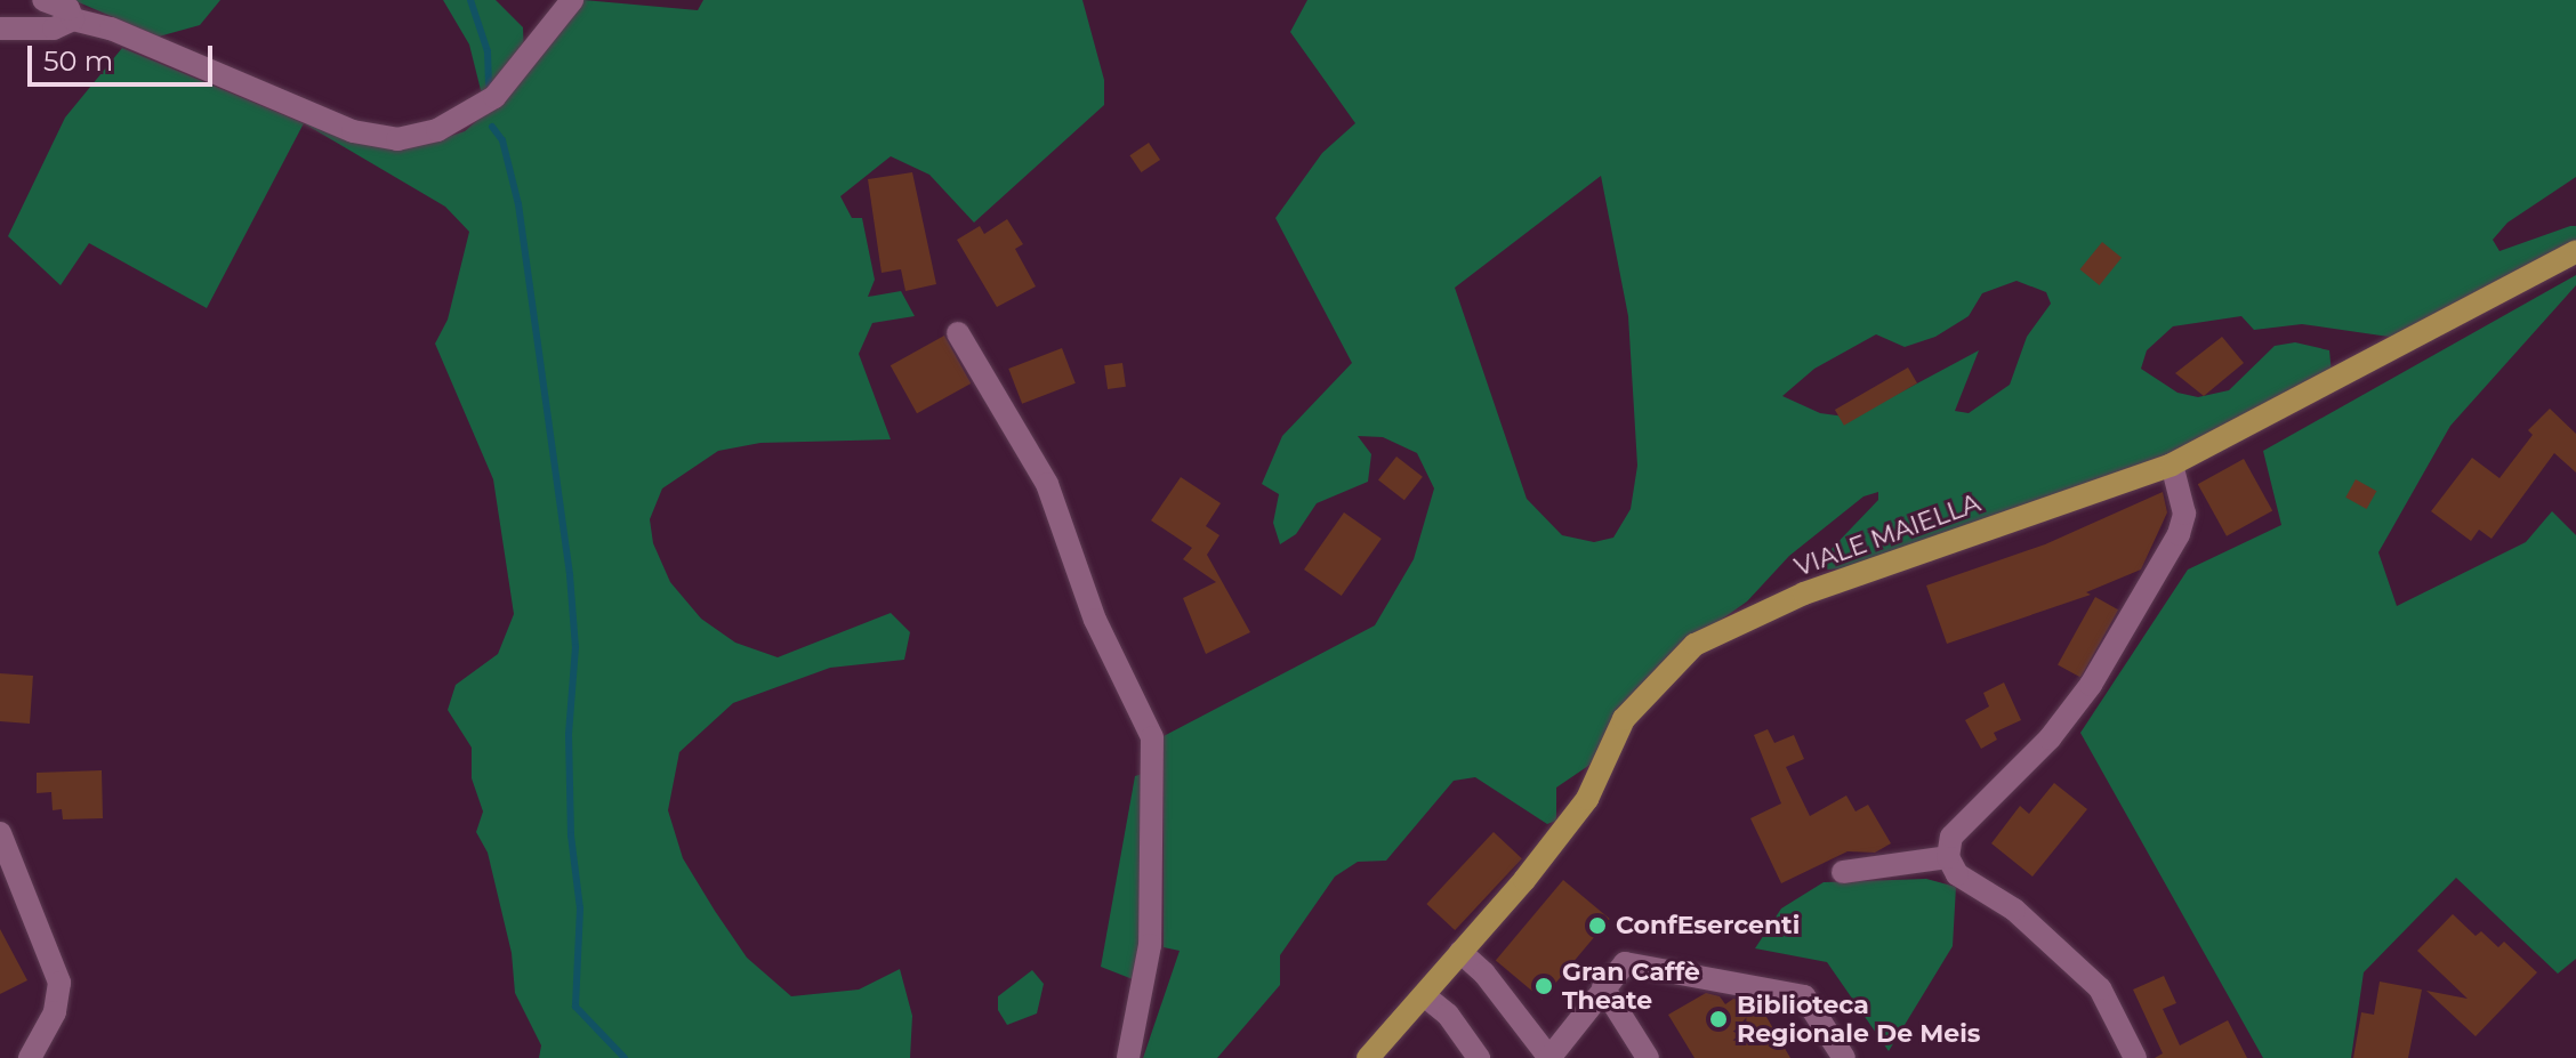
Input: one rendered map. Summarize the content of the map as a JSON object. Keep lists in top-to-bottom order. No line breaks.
{"streets":{"main road":["VIALE MAIELLA"]},"places":["ConfEsercenti","Gran Caffè Theate","Biblioteca Regionale De Meis"],"scale_bar":"50 m"}
